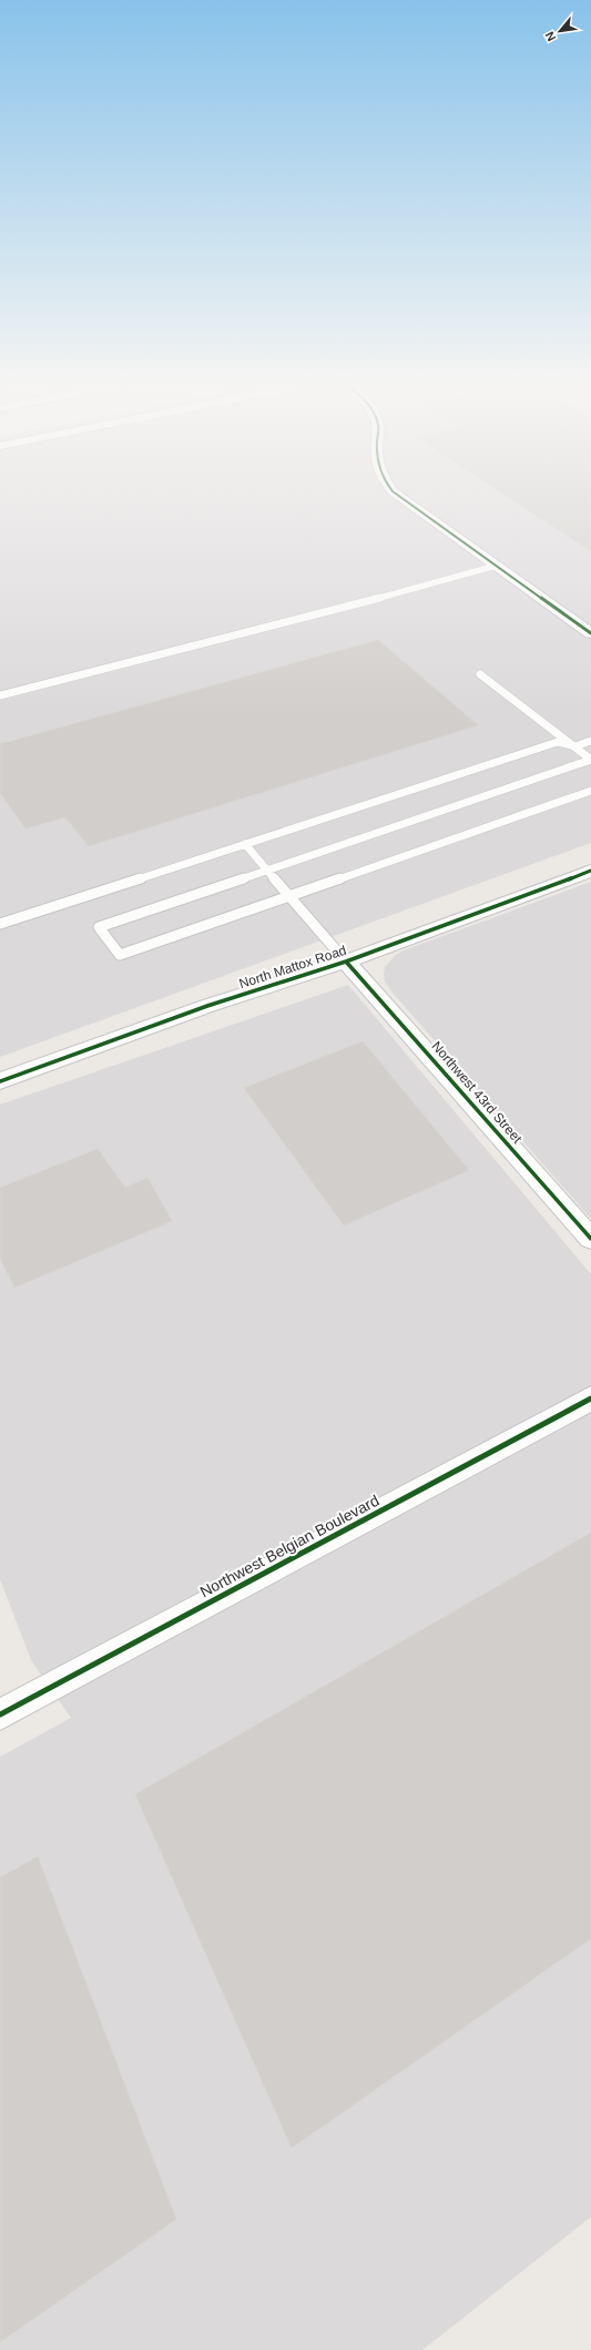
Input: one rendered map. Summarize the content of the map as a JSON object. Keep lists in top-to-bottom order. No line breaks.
{"streets":{"street":["North Mattox Road","Northwest 43rd Street","Northwest Belgian Boulevard"]},"crossings":[["North Mattox Road","Northwest 43rd Street"]],"north":"bottom left"}
